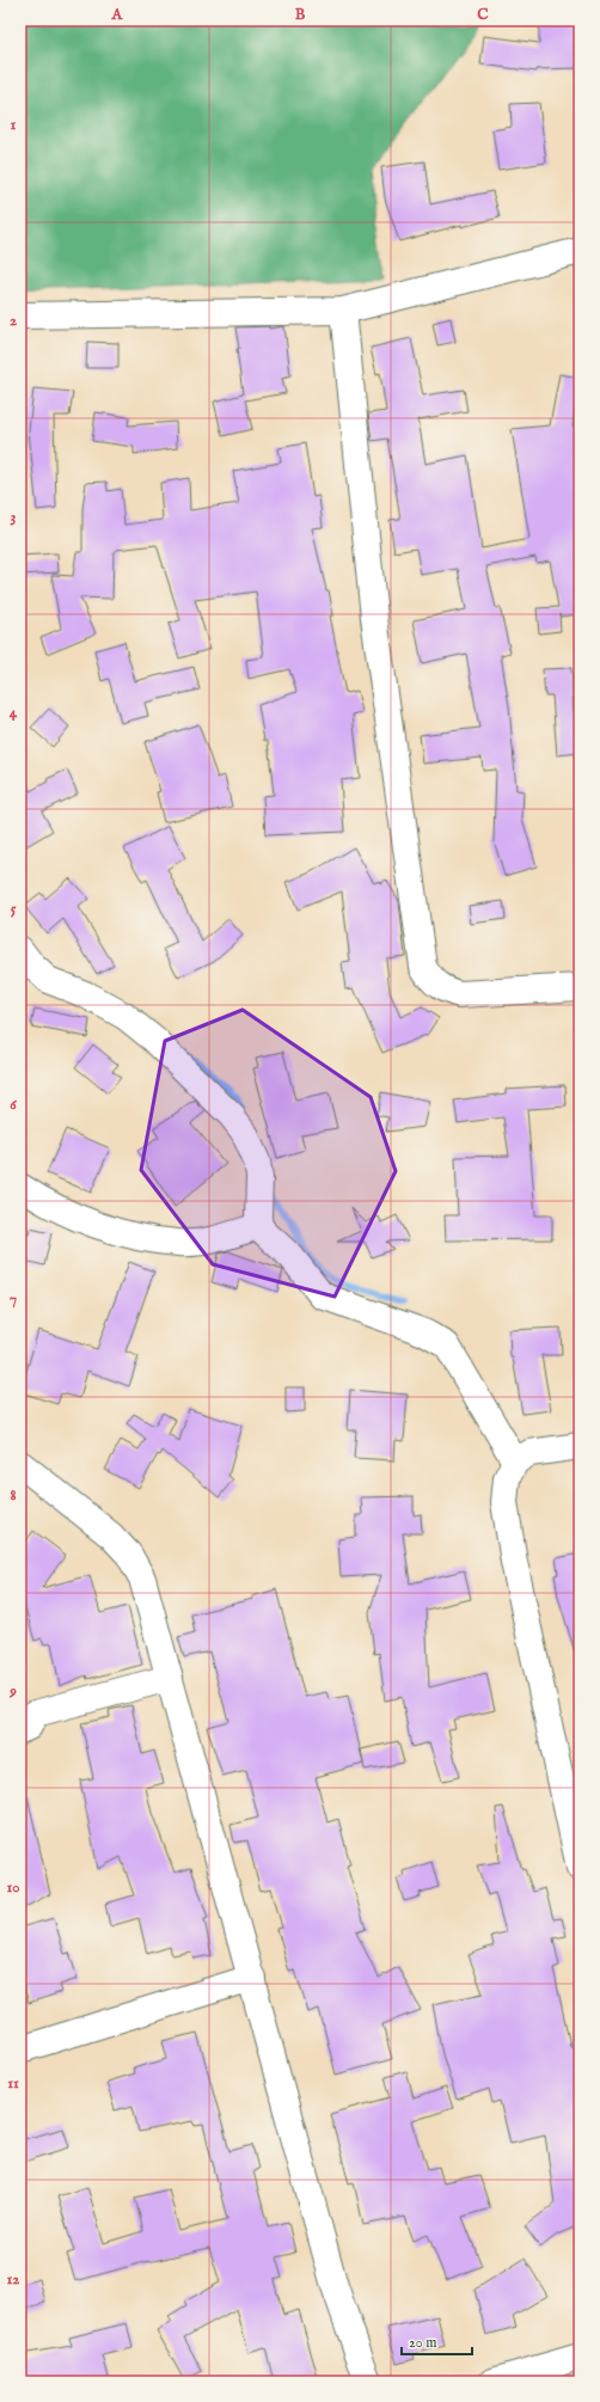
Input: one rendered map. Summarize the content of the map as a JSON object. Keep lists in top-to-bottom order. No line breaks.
{"scale_bar":"20 m","grid":{"columns":["A","B","C"],"rows":["1","2","3","4","5","6","7","8","9","10","11","12"]}}
